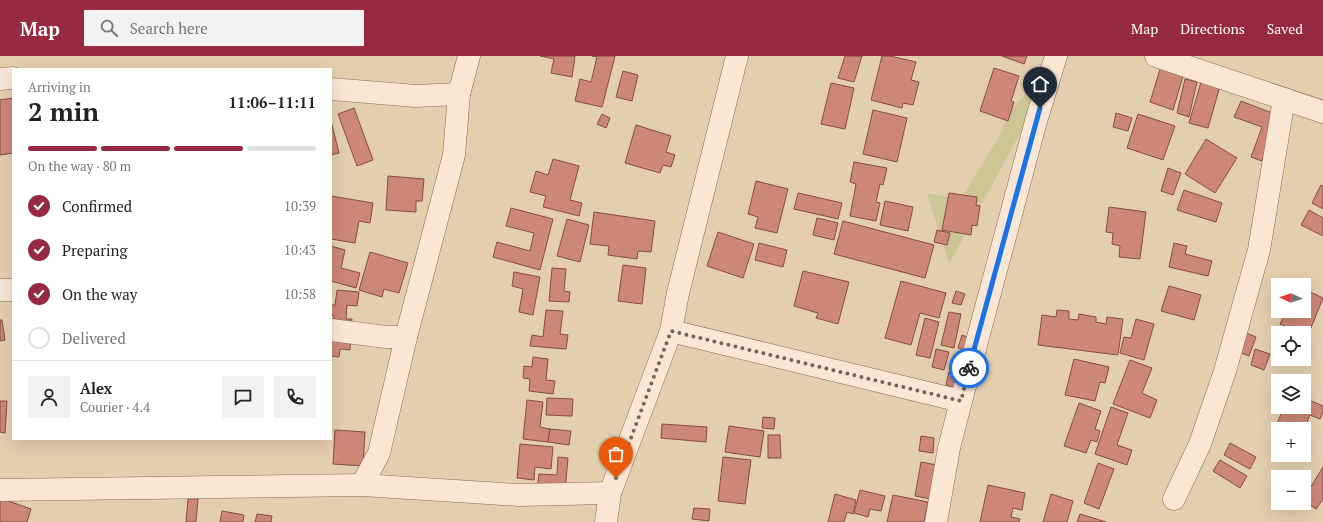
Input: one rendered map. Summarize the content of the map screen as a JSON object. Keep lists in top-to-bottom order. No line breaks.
{"north":"left","page":{"header":"Map","search":"Search here","nav":["Map","Directions","Saved"],"heading":["2 min","Arriving in","11:06–11:11"],"panel":["Alex","Courier · 4.4"],"bar":"On the way · 80 m","list":[["Confirmed","10:39"],["Preparing","10:43"],["On the way","10:58"],"Delivered"],"map_buttons":["+","−"]}}
